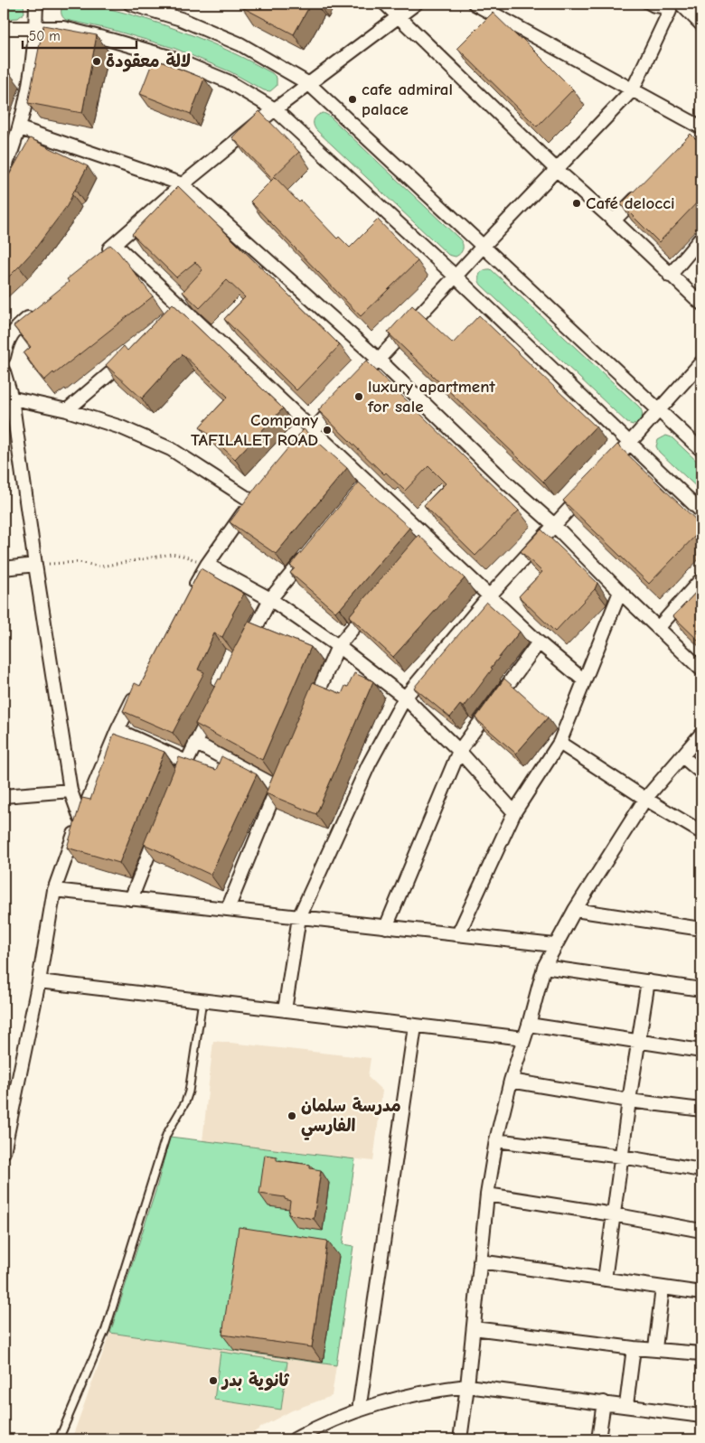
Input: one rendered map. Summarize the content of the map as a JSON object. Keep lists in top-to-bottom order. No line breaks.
{"places":["لالة معقودة","cafe admiral palace","Café delocci","luxury apartment for sale","Company TAFILALET ROAD","مدرسة سلمان الفارسي","ثانوية بدر"],"scale_bar":"50 m"}
